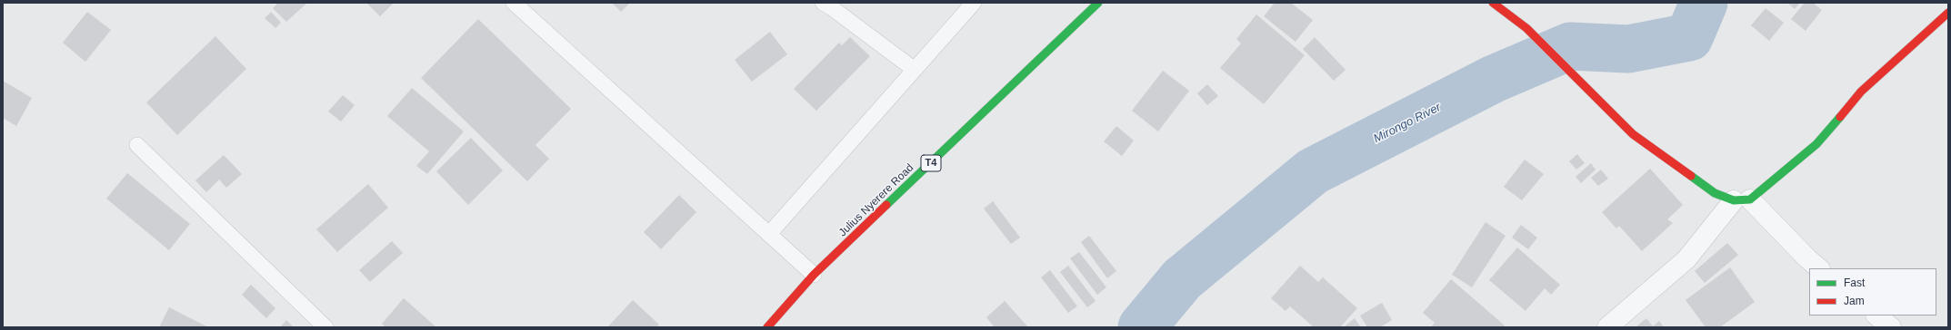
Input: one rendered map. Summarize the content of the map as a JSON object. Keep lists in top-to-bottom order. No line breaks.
{"streets":{"main road":["T4","Julius Nyerere Road"]},"water":["Mirongo River"],"legend":["Fast","Jam"]}
